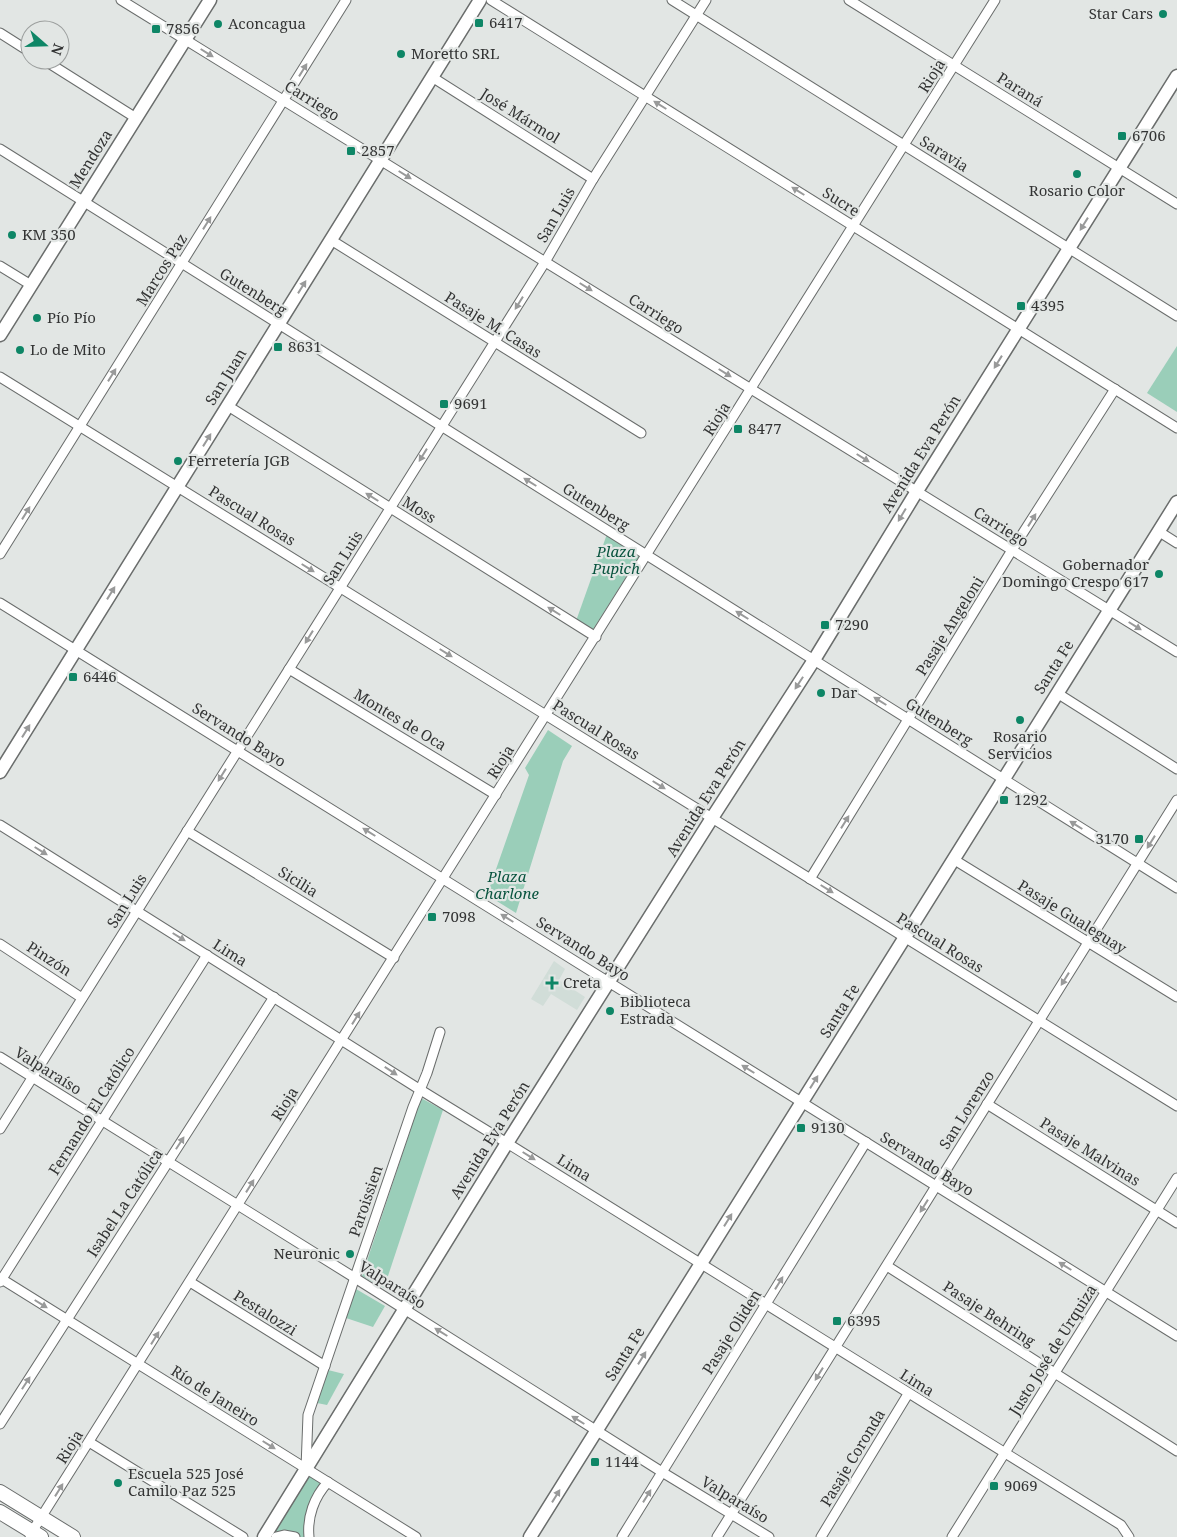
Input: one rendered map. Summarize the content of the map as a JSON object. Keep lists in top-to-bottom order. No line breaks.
{"streets":{"main road":["Mendoza","San Juan","Avenida Eva Perón","Santa Fe"],"street":["Rioja","Paraná","Carriego","José Mármol","Saravia","Sucre","San Luis","Marcos Paz","Gutenberg","Pasaje M. Casas","Moss","Pascual Rosas","Pasaje Angeloni","Montes de Oca","Servando Bayo","Sicilia","Pasaje Gualeguay","Lima","Pinzón","Valparaíso","San Lorenzo","Fernando El Católico","Pasaje Malvinas","Paroissien","Isabel La Católica","Pestalozzi","Pasaje Behring","Pasaje Oliden","Justo José de Urquiza","Río de Janeiro","Pasaje Coronda"]},"crossings":[["Rioja","Paraná"],["Rioja","Carriego"],["Rioja","Saravia"],["Rioja","Sucre"],["Rioja","Gutenberg"],["Rioja","Moss"],["Rioja","Pascual Rosas"],["Rioja","Montes de Oca"],["Rioja","Servando Bayo"],["Rioja","Sicilia"],["Rioja","Lima"],["Rioja","Valparaíso"],["Rioja","Pestalozzi"],["Rioja","Río de Janeiro"],["Paraná","Avenida Eva Perón"],["Carriego","Mendoza"],["Carriego","San Luis"],["Carriego","Marcos Paz"],["Carriego","San Juan"],["Carriego","Avenida Eva Perón"],["Carriego","Pasaje Angeloni"],["Carriego","Santa Fe"],["José Mármol","San Luis"],["José Mármol","San Juan"],["Saravia","San Luis"],["Saravia","Avenida Eva Perón"],["Mendoza","Gutenberg"],["Sucre","San Luis"],["Sucre","Avenida Eva Perón"],["Sucre","Pasaje Angeloni"],["San Luis","Gutenberg"],["San Luis","Pasaje M. Casas"],["San Luis","Moss"],["San Luis","Pascual Rosas"],["San Luis","Montes de Oca"],["San Luis","Servando Bayo"],["San Luis","Sicilia"],["San Luis","Lima"],["San Luis","Pinzón"],["San Luis","Valparaíso"],["Marcos Paz","Gutenberg"],["Marcos Paz","Pascual Rosas"],["Gutenberg","San Juan"],["Gutenberg","Avenida Eva Perón"],["Gutenberg","Pasaje Angeloni"],["Gutenberg","Santa Fe"],["Gutenberg","San Lorenzo"],["Pasaje M. Casas","San Juan"],["San Juan","Moss"],["San Juan","Pascual Rosas"],["San Juan","Servando Bayo"],["Avenida Eva Perón","Pascual Rosas"],["Avenida Eva Perón","Servando Bayo"],["Avenida Eva Perón","Lima"],["Avenida Eva Perón","Valparaíso"],["Avenida Eva Perón","Paroissien"],["Avenida Eva Perón","Río de Janeiro"],["Pascual Rosas","Pasaje Angeloni"],["Pascual Rosas","Santa Fe"],["Pascual Rosas","San Lorenzo"],["Santa Fe","Servando Bayo"],["Santa Fe","Pasaje Gualeguay"],["Santa Fe","Lima"],["Santa Fe","Valparaíso"],["Servando Bayo","San Lorenzo"],["Servando Bayo","Pasaje Oliden"],["Servando Bayo","Justo José de Urquiza"],["Pasaje Gualeguay","San Lorenzo"],["Lima","San Lorenzo"],["Lima","Fernando El Católico"],["Lima","Paroissien"],["Lima","Isabel La Católica"],["Lima","Pasaje Oliden"],["Lima","Justo José de Urquiza"],["Lima","Pasaje Coronda"],["Valparaíso","San Lorenzo"],["Valparaíso","Fernando El Católico"],["Valparaíso","Paroissien"],["Valparaíso","Isabel La Católica"],["Valparaíso","Pasaje Oliden"],["San Lorenzo","Pasaje Malvinas"],["San Lorenzo","Pasaje Behring"],["Fernando El Católico","Río de Janeiro"],["Pasaje Malvinas","Justo José de Urquiza"],["Paroissien","Pestalozzi"],["Paroissien","Río de Janeiro"],["Isabel La Católica","Río de Janeiro"],["Pasaje Behring","Justo José de Urquiza"]],"one_way":["Carriego","Marcos Paz","Gutenberg","San Juan","Avenida Eva Perón","Moss","Pascual Rosas","Pasaje Angeloni","Santa Fe","Servando Bayo","Lima","San Lorenzo","Isabel La Católica","Pasaje Oliden","Río de Janeiro"],"parks":["Plaza Pupich","Plaza Charlone"],"places":{"other":["Star Cars","Aconcagua","Moretto SRL","Rosario Color","KM 350","Pío Pío","Lo de Mito","Ferretería JGB","Gobernador Domingo Crespo 617","Dar","Rosario Servicios","Biblioteca Estrada","Neuronic","Escuela 525 José Camilo Paz 525"],"transit":["6417","7856","6706","2857","4395","8631","9691","8477","7290","6446","1292","3170","7098","9130","6395","1144","9069"],"health":["Creta"]},"north":"right"}
